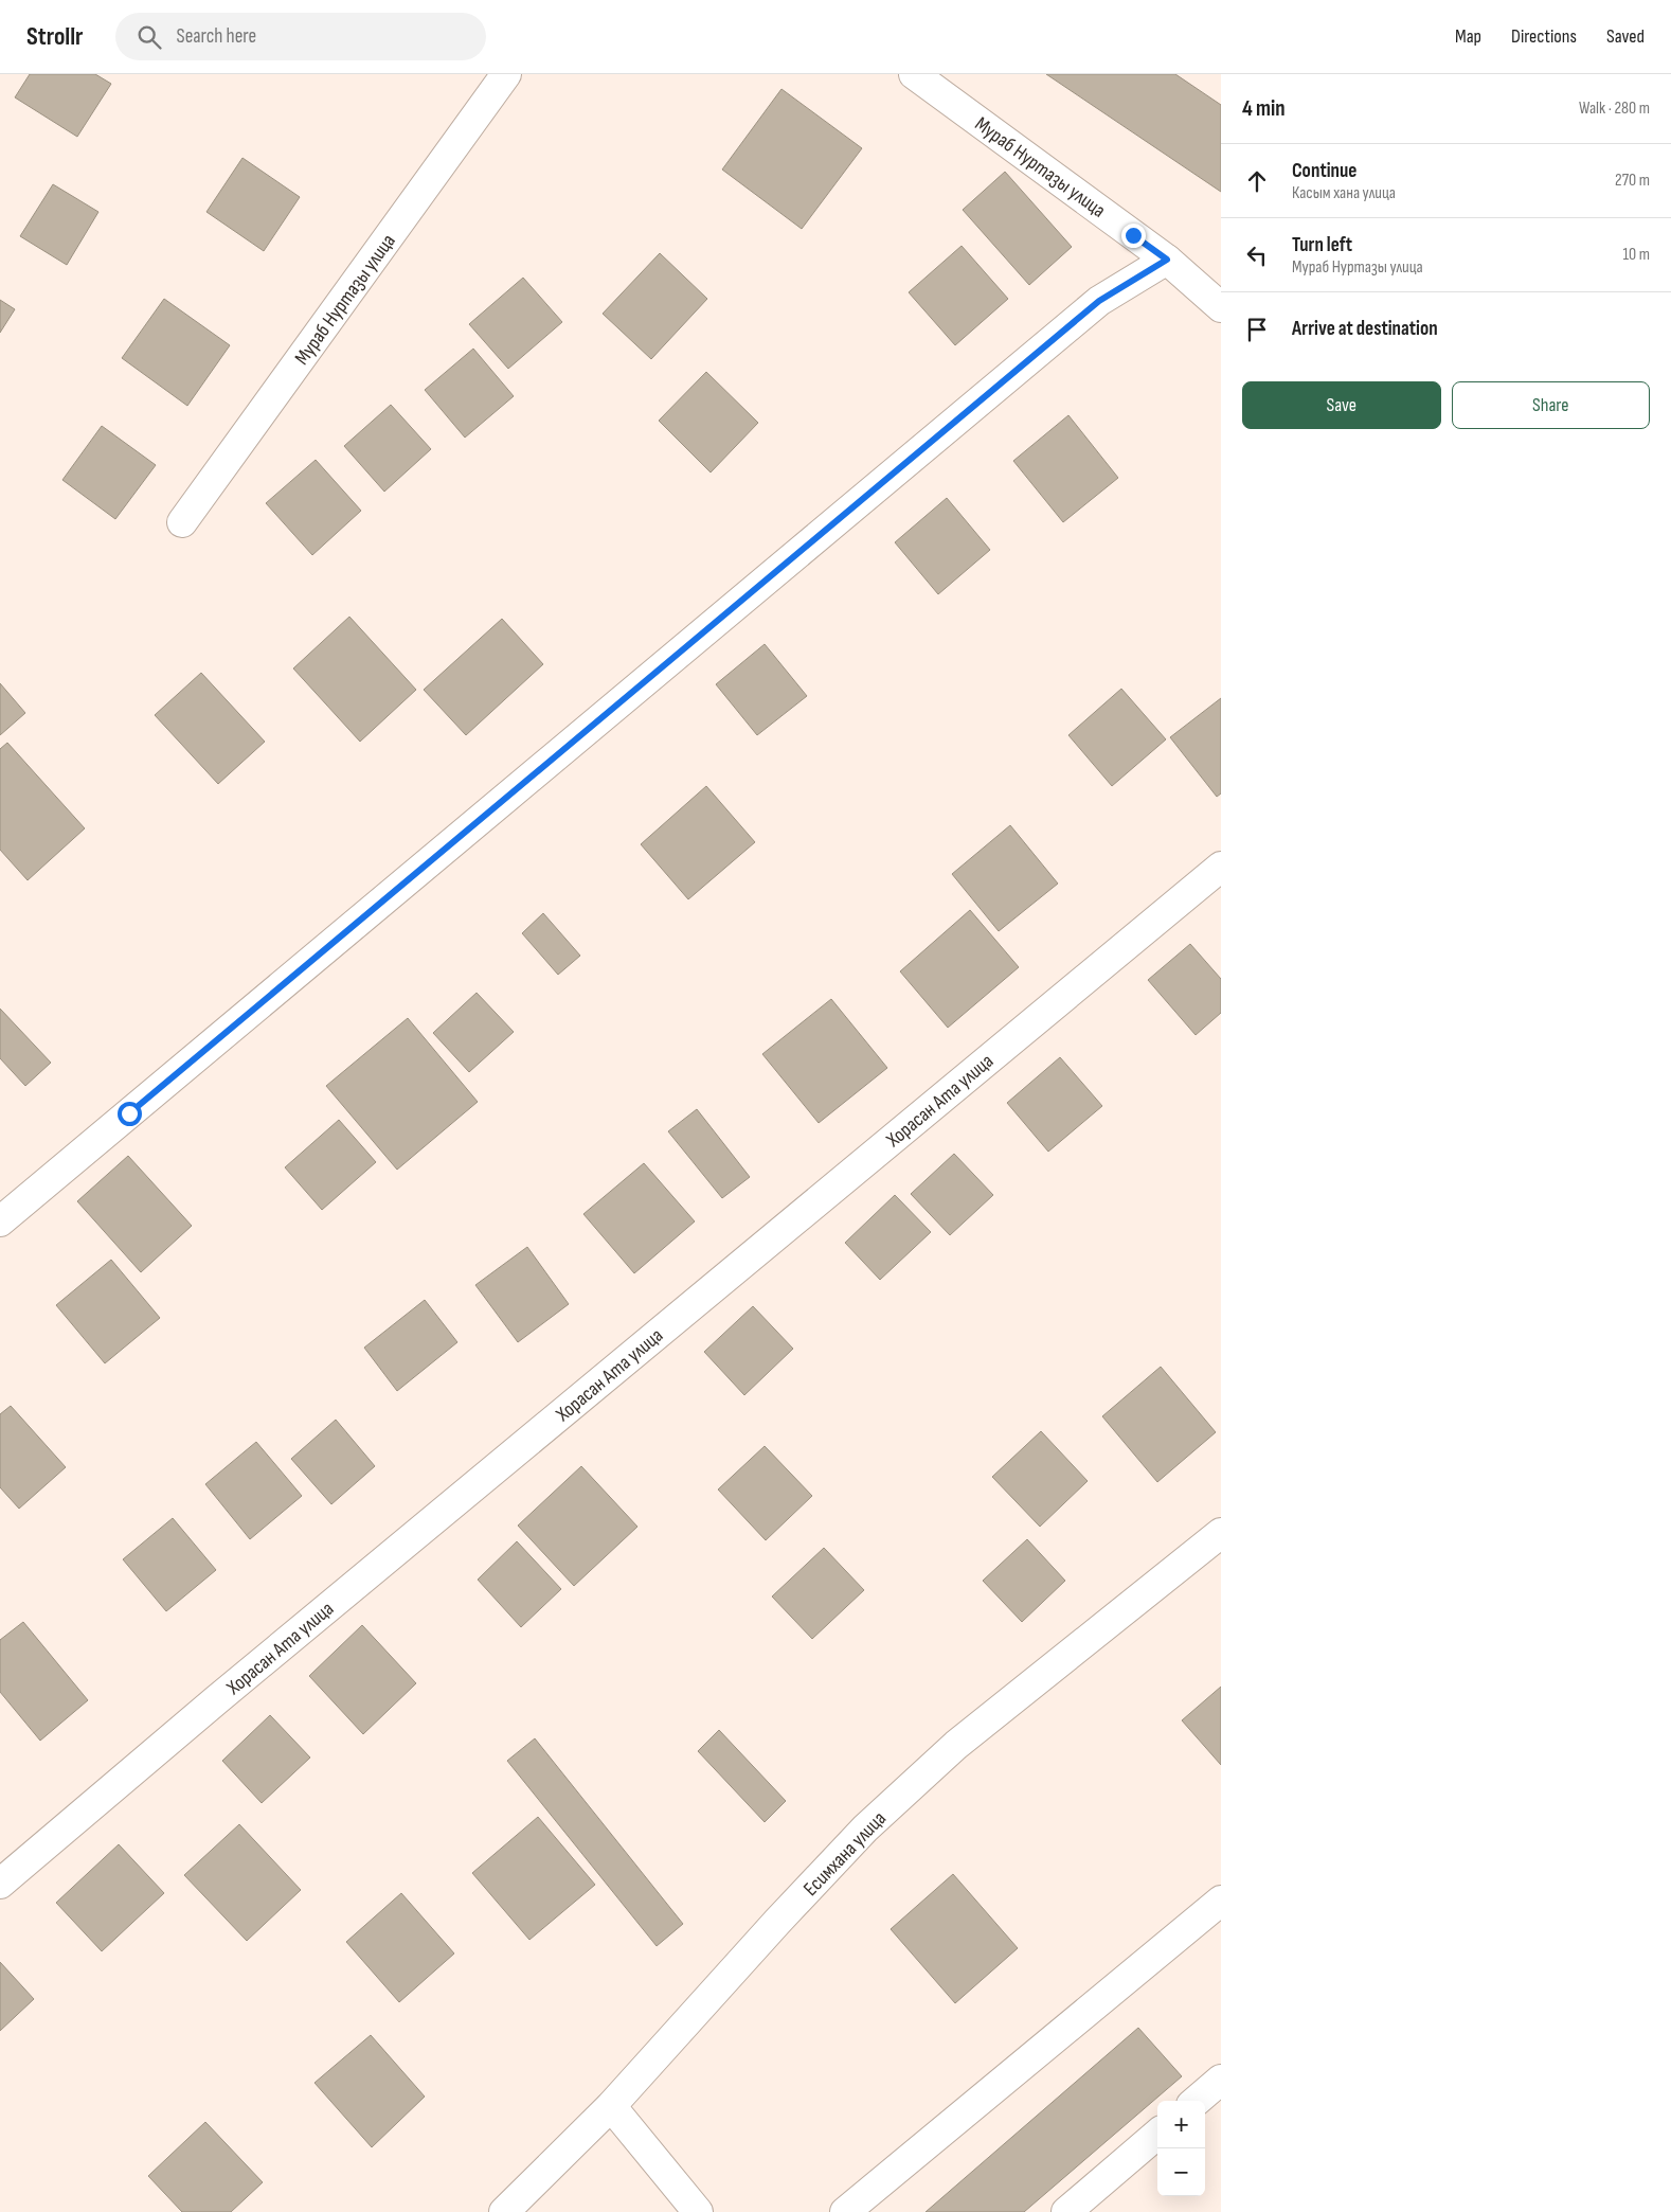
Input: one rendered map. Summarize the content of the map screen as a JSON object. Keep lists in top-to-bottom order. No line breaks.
{"streets":{"street":["Мураб Нуртазы улица","Хорасан Ата улица","Есимхана улица"]},"page":{"header":"Strollr","search":"Search here","nav":["Map","Directions","Saved"],"heading":["4 min","Walk · 280 m"],"list":[["Continue","Касым хана улица","270 m"],["Turn left","Мураб Нуртазы улица","10 m"],"Arrive at destination"],"buttons":["Save","Share"],"map_buttons":["+","−"]}}
